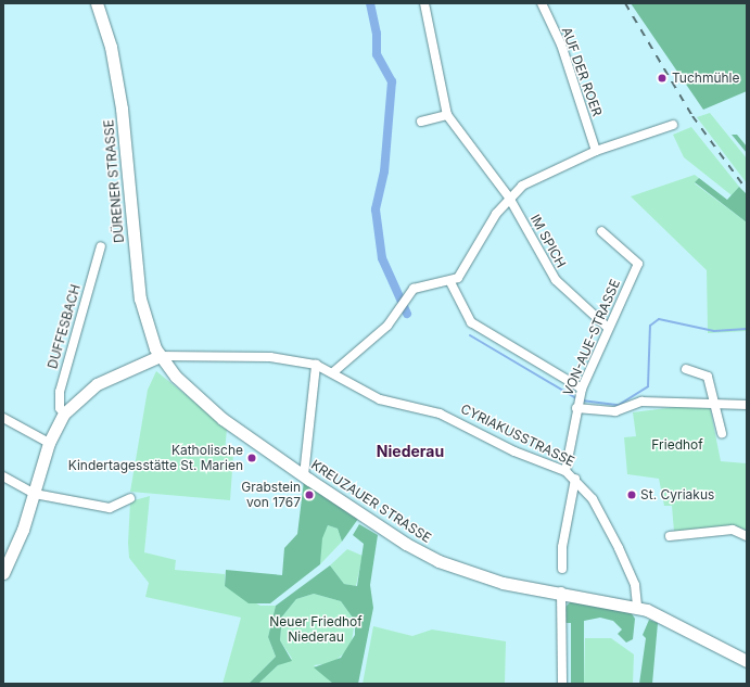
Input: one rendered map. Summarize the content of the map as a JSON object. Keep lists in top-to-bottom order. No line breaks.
{"streets":{"main road":["DÜRENER STRASSE","KREUZAUER STRASSE"],"street":["AUF DER ROER","IM SPICH","DUFFESBACH","VON-AUE-STRASSE","CYRIAKUSSTRASSE"]},"crossings":[["DÜRENER STRASSE","CYRIAKUSSTRASSE"],["DÜRENER STRASSE","KREUZAUER STRASSE"],["IM SPICH","VON-AUE-STRASSE"],["VON-AUE-STRASSE","CYRIAKUSSTRASSE"],["CYRIAKUSSTRASSE","KREUZAUER STRASSE"]],"districts":["Niederau"],"parks":["Friedhof","Neuer Friedhof Niederau"],"places":["Tuchmühle","Katholische Kindertagesstätte St. Marien","Grabstein von 1767","St. Cyriakus"]}
